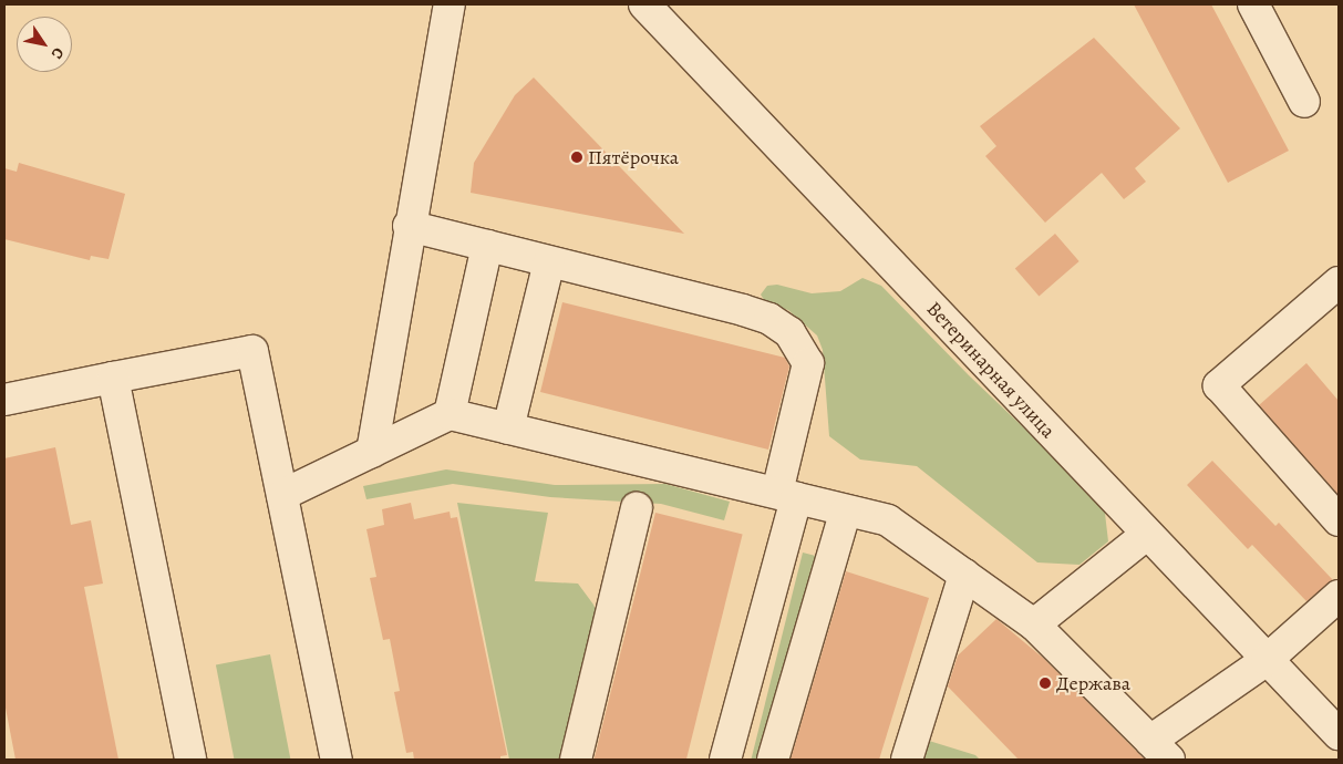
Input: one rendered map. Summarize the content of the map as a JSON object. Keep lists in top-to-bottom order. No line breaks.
{"streets":{"street":["Ветеринарная улица"]},"places":["Пятёрочка","Держава"],"north":"bottom right"}
